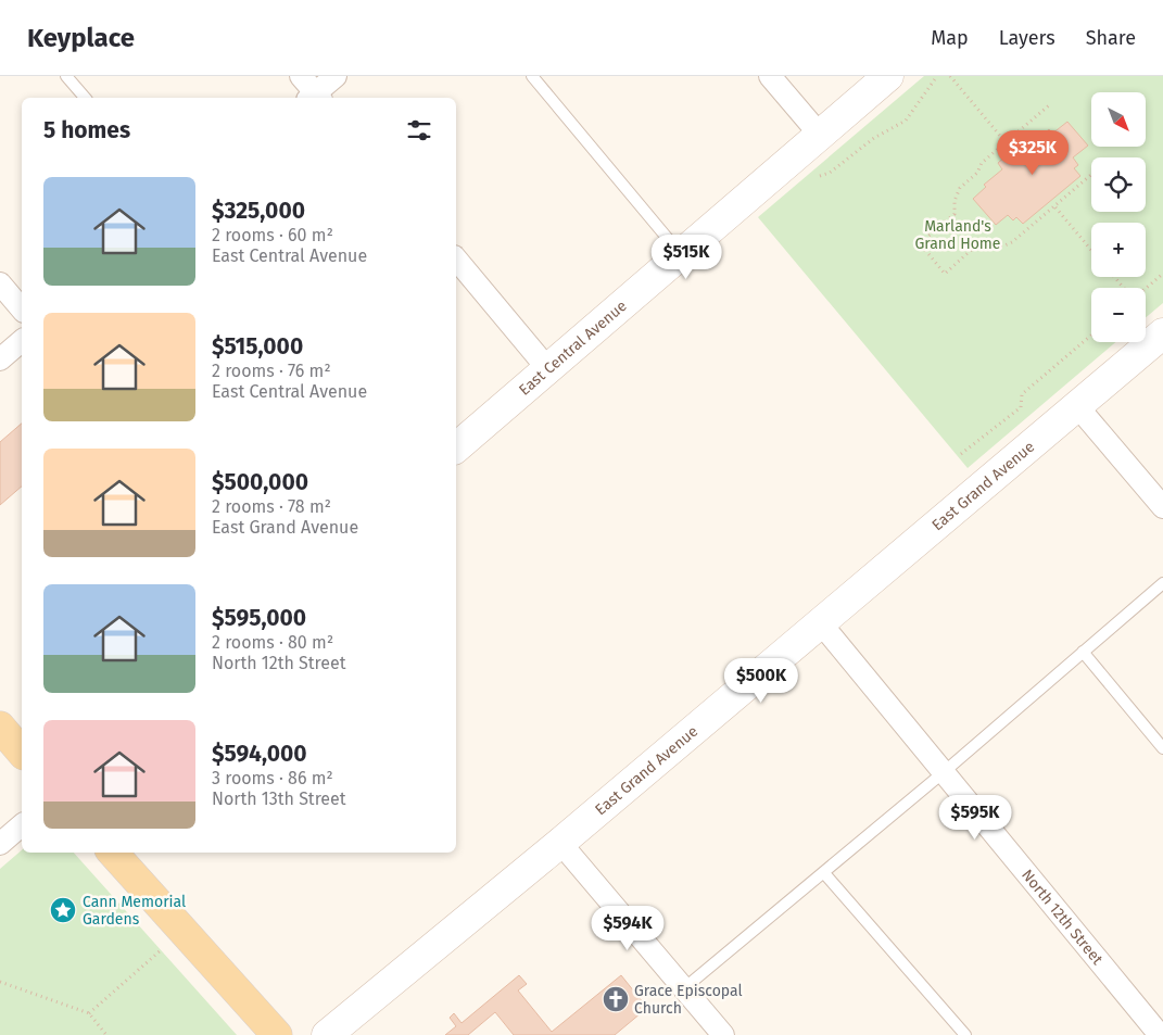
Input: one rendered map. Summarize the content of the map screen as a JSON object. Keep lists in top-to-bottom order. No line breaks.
{"streets":{"main road":["East Central Avenue","East Grand Avenue"],"street":["North 12th Street"]},"crossings":[["East Grand Avenue","North 12th Street"]],"parks":["Marland's Grand Home"],"places":{"place":["Cann Memorial Gardens"],"church":["Grace Episcopal Church"]},"north":"bottom right","page":{"header":"Keyplace","nav":["Map","Layers","Share"],"map_buttons":["+","−"],"heading":"5 homes","price":["$325K","$515K","$500K","$595K","$594K"],"list":[{"name":"$325,000","note":"2 rooms · 60 m² · East Central Avenue"},{"name":"$515,000","note":"2 rooms · 76 m² · East Central Avenue"},{"name":"$500,000","note":"2 rooms · 78 m² · East Grand Avenue"},{"name":"$595,000","note":"2 rooms · 80 m² · North 12th Street"},{"name":"$594,000","note":"3 rooms · 86 m² · North 13th Street"}]}}
